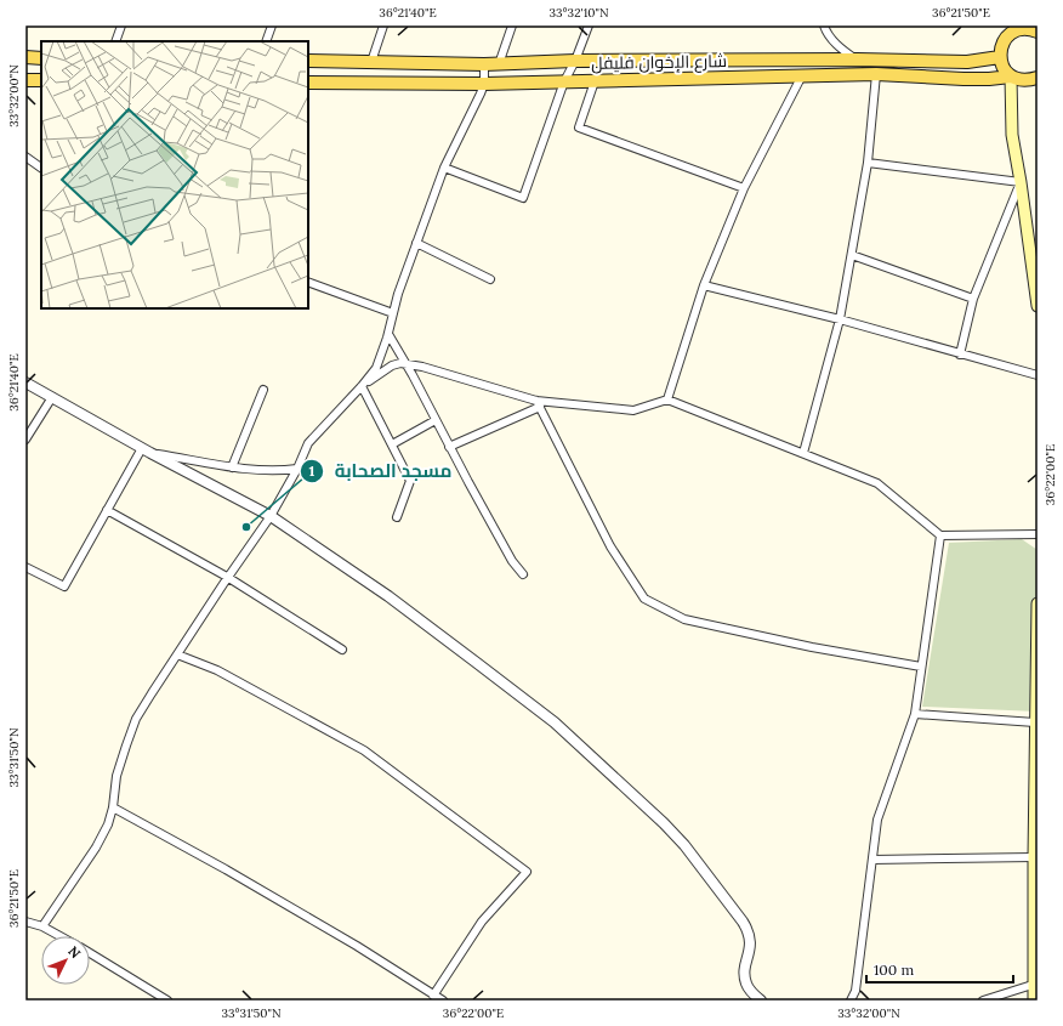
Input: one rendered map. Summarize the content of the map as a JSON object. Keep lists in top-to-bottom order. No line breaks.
{"streets":{"main road":["شارع الإخوان فليفل"]},"places":["مسجد الصحابة"],"scale_bar":"100 m","north":"top right","coordinates":["36°21'40\"E","33°32'10\"N","36°21'50\"E","33°32'00\"N","36°22'00\"E","33°31'50\"N"]}
